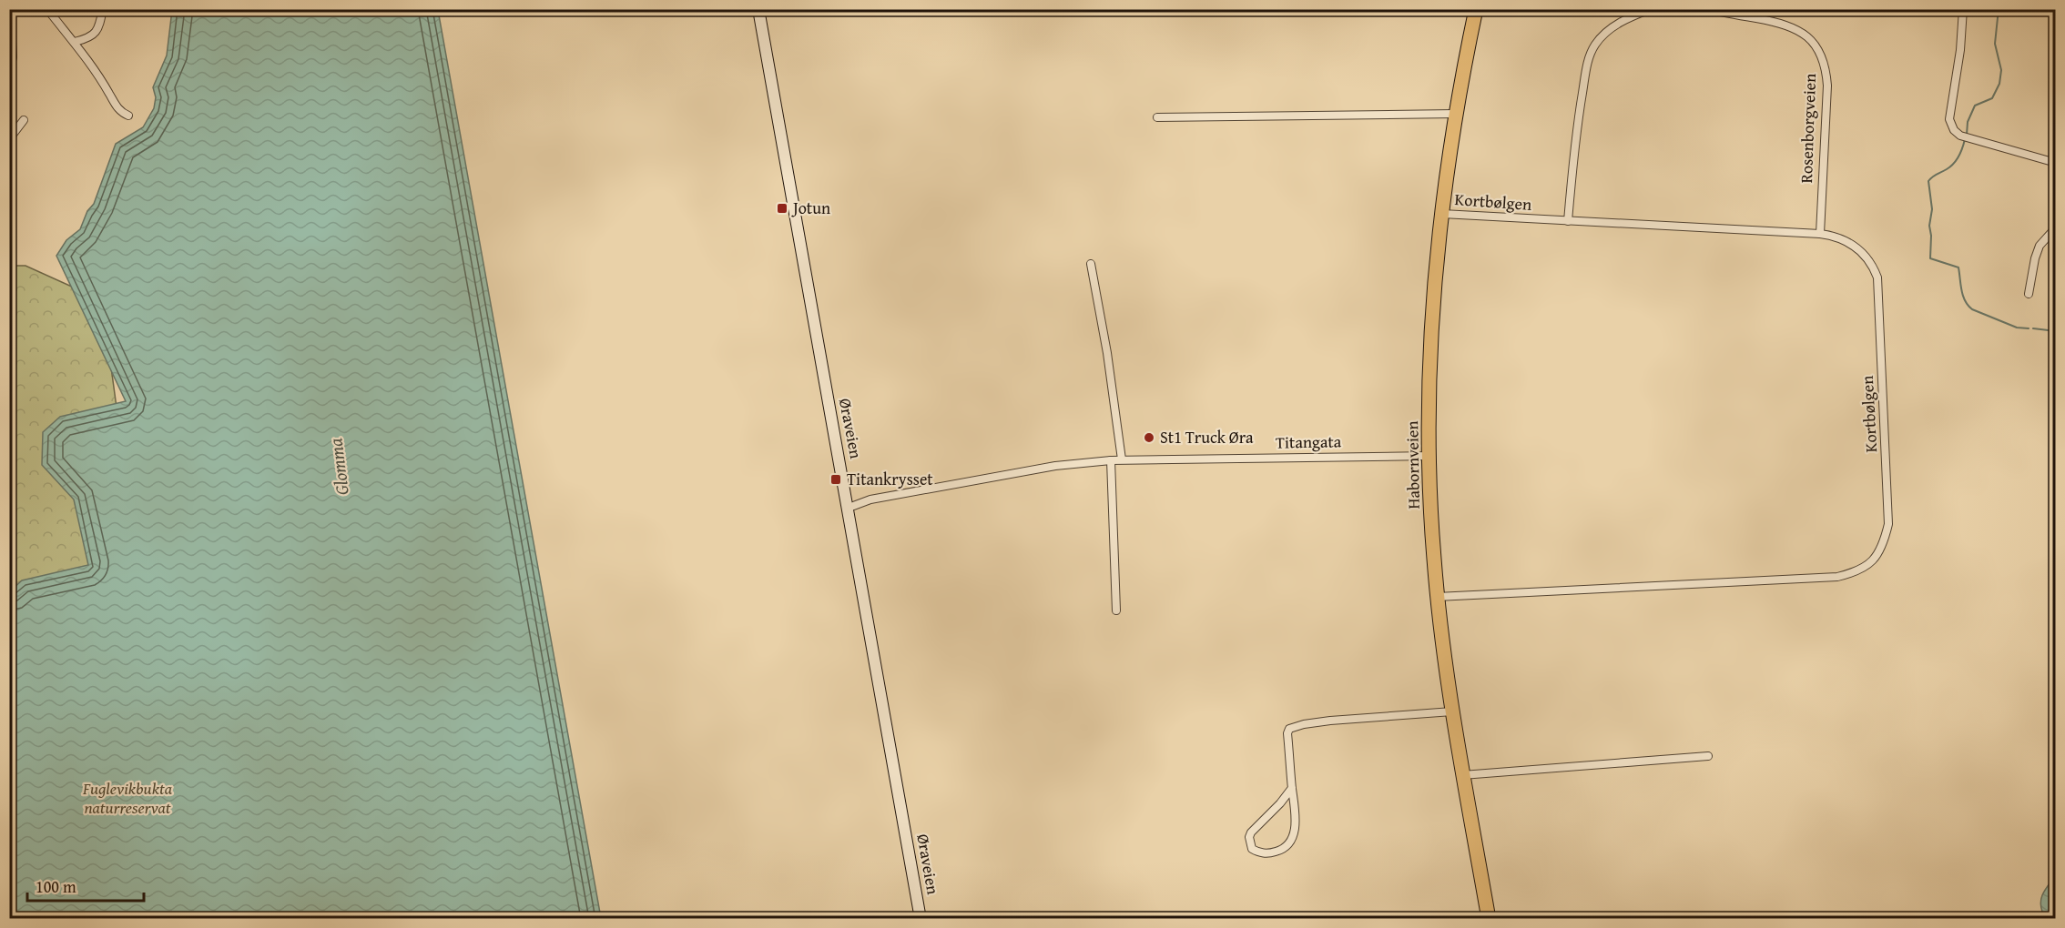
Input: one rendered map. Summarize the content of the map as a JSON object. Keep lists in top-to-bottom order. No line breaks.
{"streets":{"highway":["Habornveien"],"street":["Rosenborgveien","Kortbølgen","Øraveien","Titangata"]},"crossings":[["Rosenborgveien","Kortbølgen"],["Kortbølgen","Habornveien"],["Øraveien","Titangata"],["Titangata","Habornveien"]],"water":["Glomma"],"parks":["Fuglevikbukta naturreservat"],"places":{"transit":["Jotun","Titankrysset"],"other":["St1 Truck Øra"]},"scale_bar":"100 m"}
